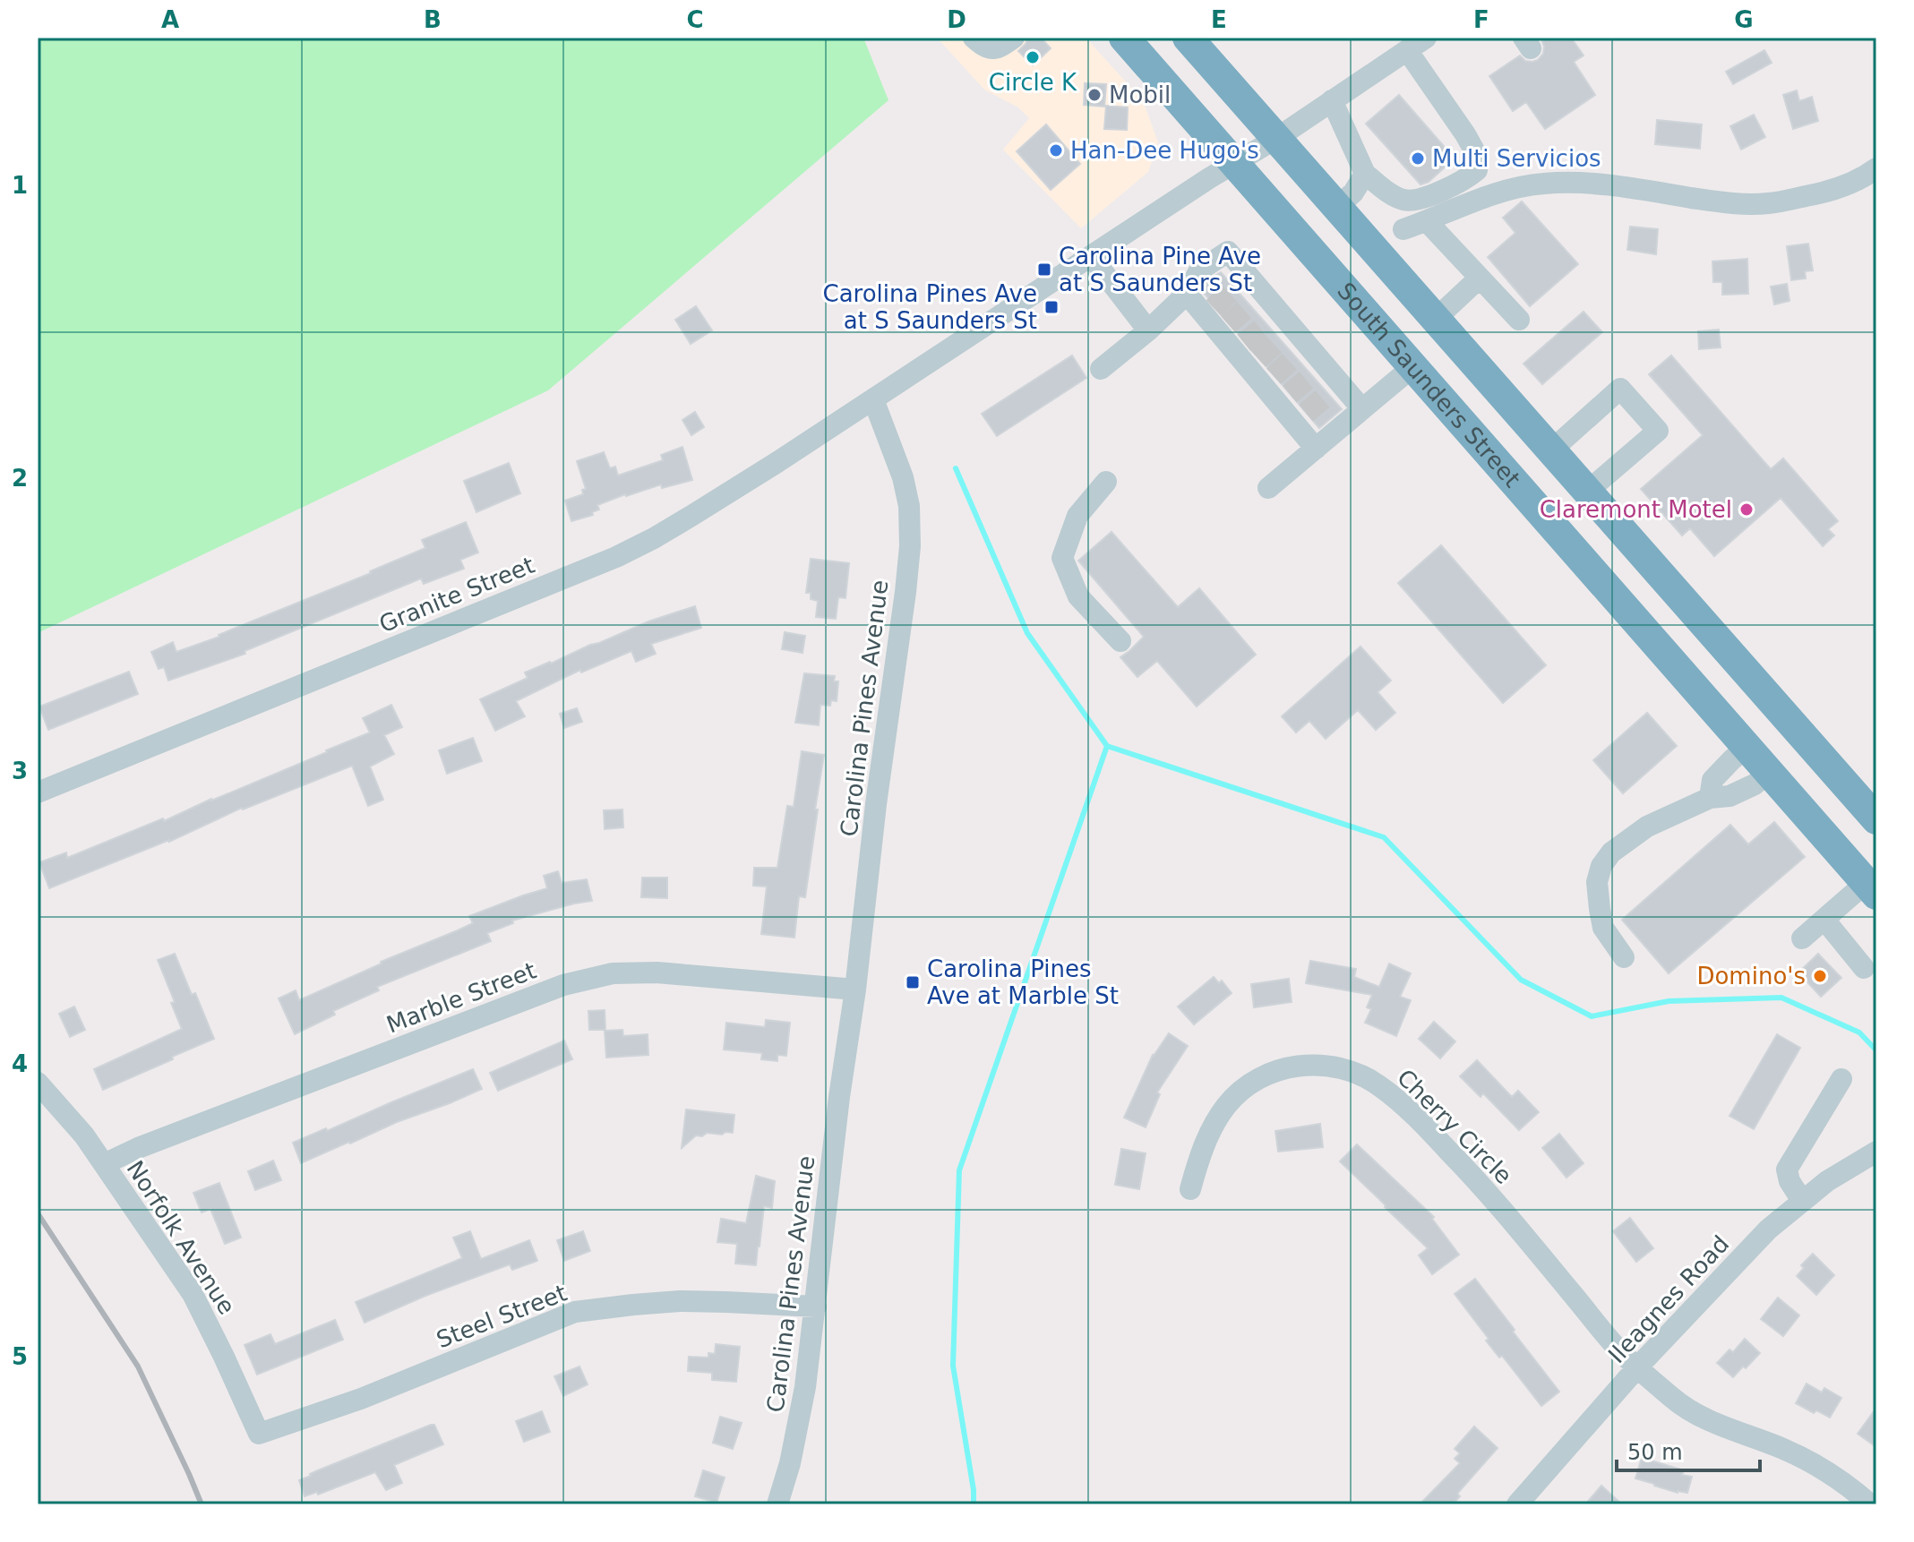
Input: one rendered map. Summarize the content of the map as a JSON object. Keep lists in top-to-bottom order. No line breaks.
{"streets":{"highway":["South Saunders Street"],"street":["Granite Street","Carolina Pines Avenue","Marble Street","Cherry Circle","Norfolk Avenue","Ileagnes Road","Steel Street"]},"crossings":[["Granite Street","Carolina Pines Avenue"],["Carolina Pines Avenue","Marble Street"],["Carolina Pines Avenue","Steel Street"],["Marble Street","Norfolk Avenue"],["Cherry Circle","Ileagnes Road"],["Norfolk Avenue","Steel Street"]],"places":{"other":["Circle K","Mobil","Han-Dee Hugo's","Multi Servicios","Claremont Motel","Domino's"],"transit":["Carolina Pine Ave at S Saunders St","Carolina Pines Ave at S Saunders St","Carolina Pines Ave at Marble St"]},"scale_bar":"50 m","grid":{"columns":["A","B","C","D","E","F","G"],"rows":["1","2","3","4","5"]}}
